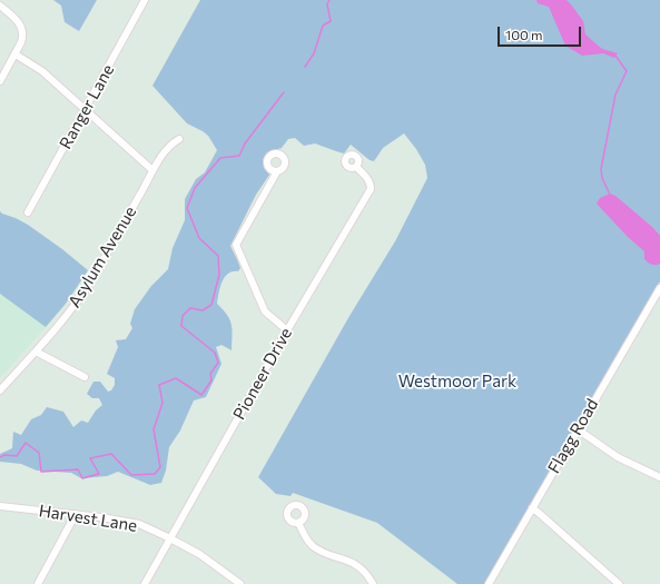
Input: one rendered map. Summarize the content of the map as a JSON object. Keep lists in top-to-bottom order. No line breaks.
{"streets":{"street":["Ranger Lane","Asylum Avenue","Pioneer Drive","Flagg Road","Harvest Lane"]},"crossings":[["Pioneer Drive","Harvest Lane"]],"parks":["Westmoor Park"],"scale_bar":"100 m"}
